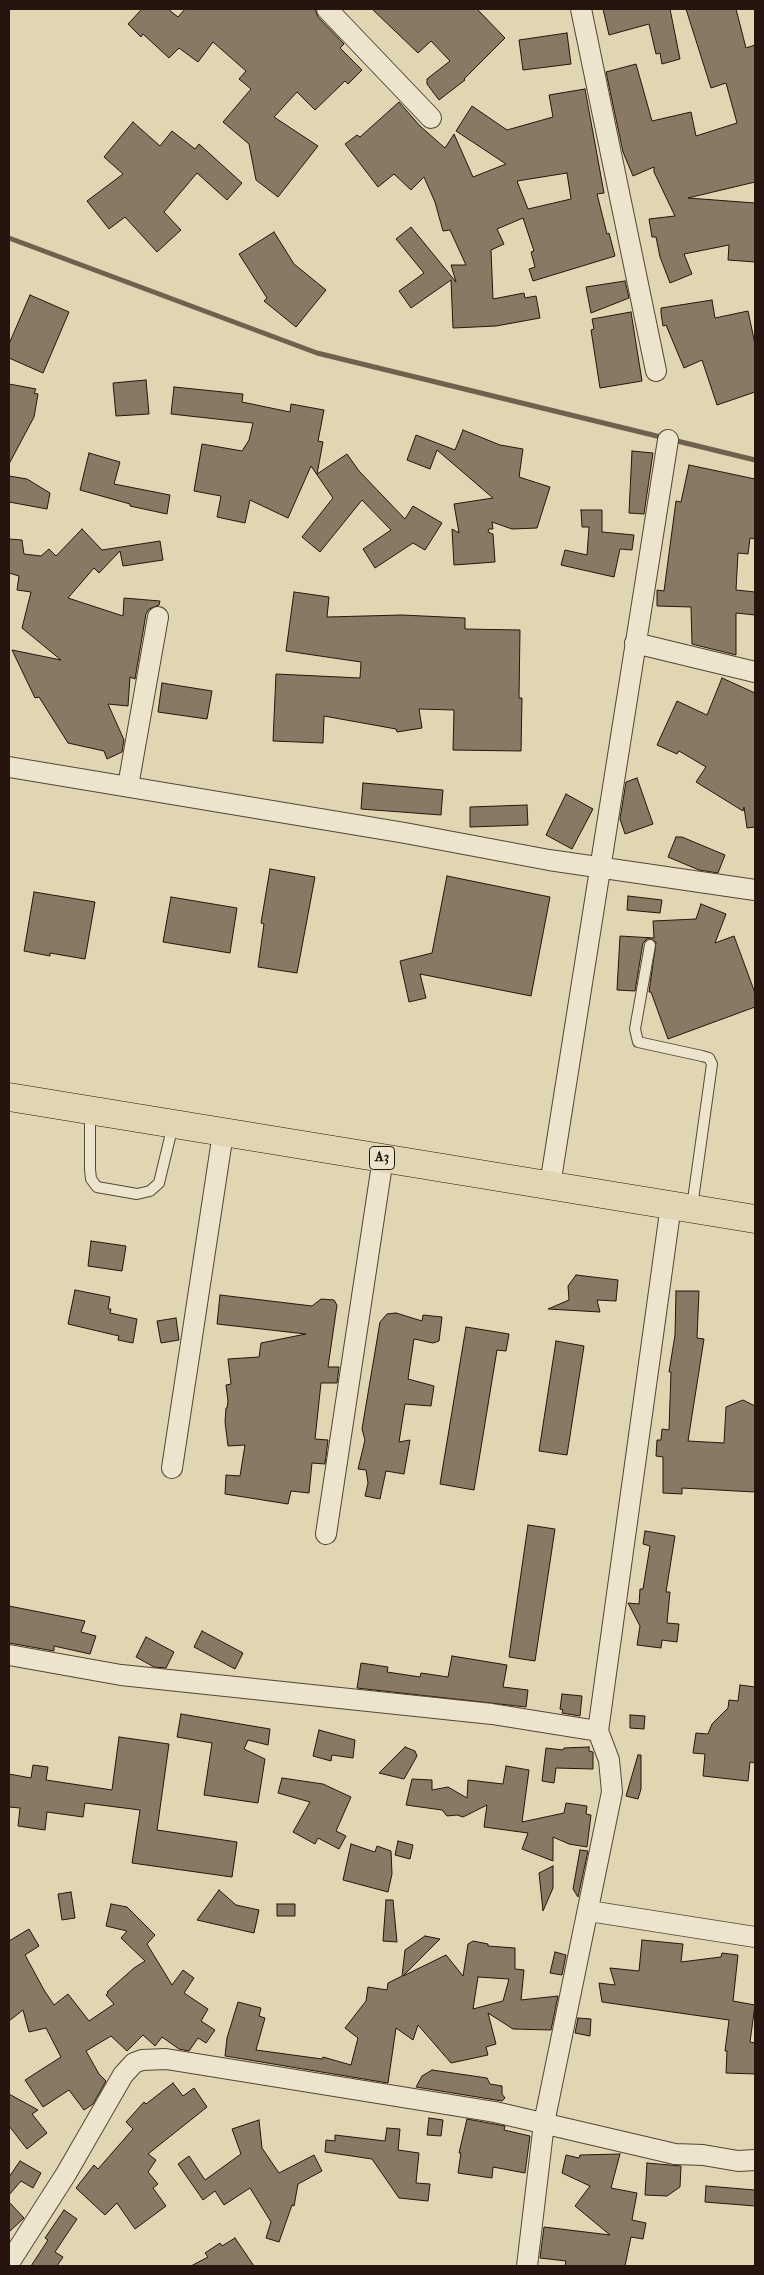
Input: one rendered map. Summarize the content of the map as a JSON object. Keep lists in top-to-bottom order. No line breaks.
{"streets":{"highway":["A3"]}}
